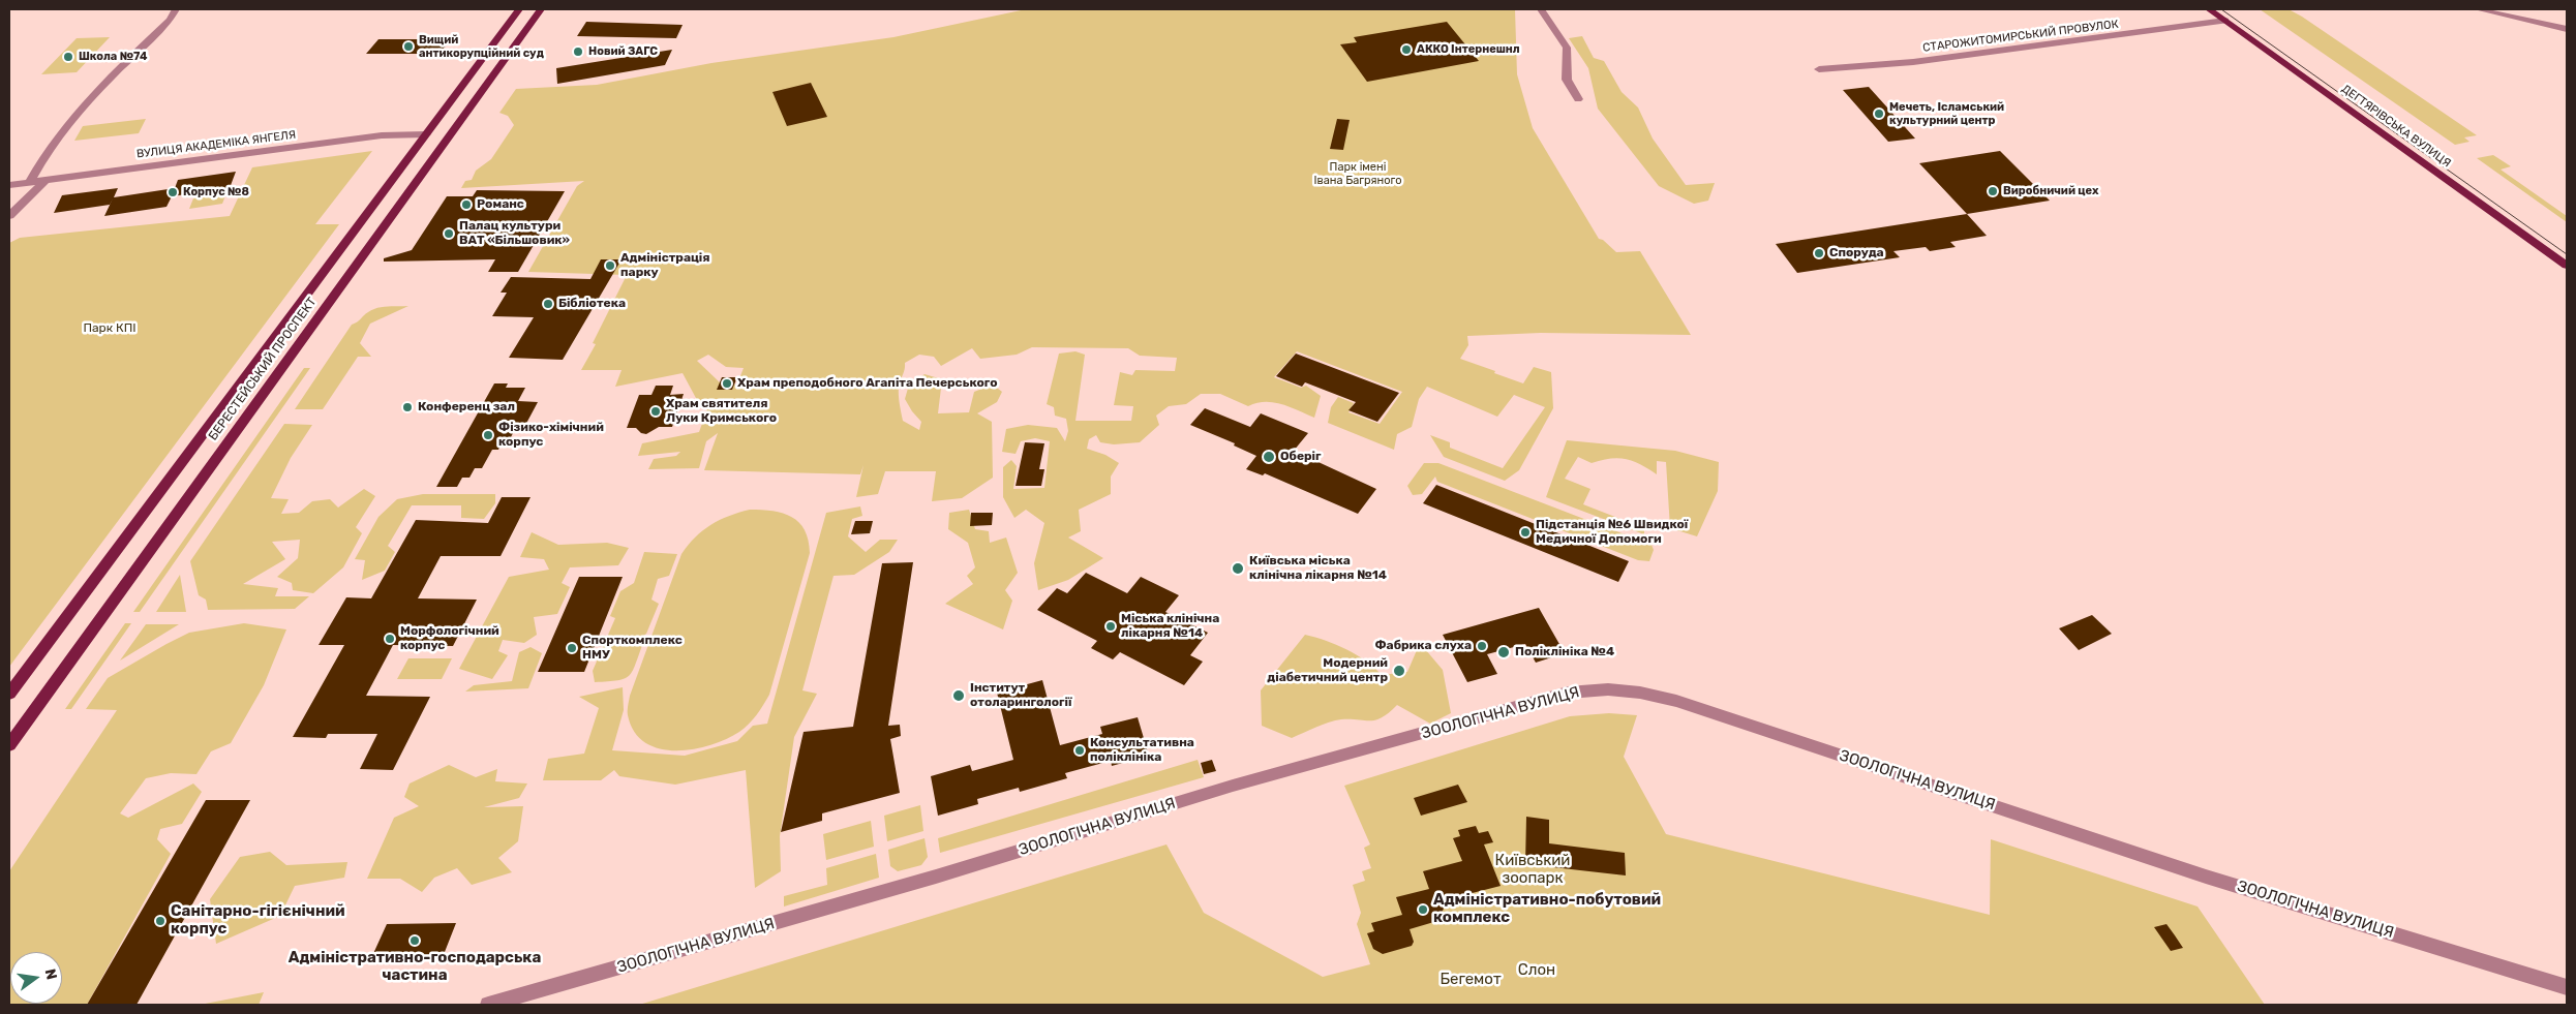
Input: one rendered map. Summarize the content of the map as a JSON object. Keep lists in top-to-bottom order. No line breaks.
{"streets":{"main road":["ДЕГТЯРІВСЬКА ВУЛИЦЯ","БЕРЕСТЕЙСЬКИЙ ПРОСПЕКТ"],"street":["СТАРОЖИТОМИРСЬКИЙ ПРОВУЛОК","ВУЛИЦЯ АКАДЕМІКА ЯНГЕЛЯ","ЗООЛОГІЧНА ВУЛИЦЯ"]},"crossings":[["СТАРОЖИТОМИРСЬКИЙ ПРОВУЛОК","ДЕГТЯРІВСЬКА ВУЛИЦЯ"],["ВУЛИЦЯ АКАДЕМІКА ЯНГЕЛЯ","БЕРЕСТЕЙСЬКИЙ ПРОСПЕКТ"]],"parks":["Парк імені Івана Багряного","Парк КПІ","Київський зоопарк","Слон","Бегемот"],"places":["Вищий антикорупційний суд","АККО Інтернешнл","Новий ЗАГС","Школа №74","Мечеть, Ісламський культурний центр","Виробничий цех","Корпус №8","Романс","Палац культури ВАТ «Більшовик»","Споруда","Адміністрація парку","Бібліотека","Храм преподобного Агапіта Печерського","Конференц зал","Храм святителя Луки Кримського","Фізико-хімічний корпус","Оберіг","Підстанція №6 Швидкої Медичної Допомоги","Київська міська клінічна лікарня №14","Міська клінічна лікарня №14","Морфологічний корпус","Фабрика слуха","Спорткомплекс НМУ","Поліклініка №4","Модерний діабетичний центр","Інститут отоларингології","Консультативна поліклініка","Адміністративно-побутовий комплекс","Санітарно-гігієнічний корпус","Адміністративно-господарська частина"],"north":"right"}
